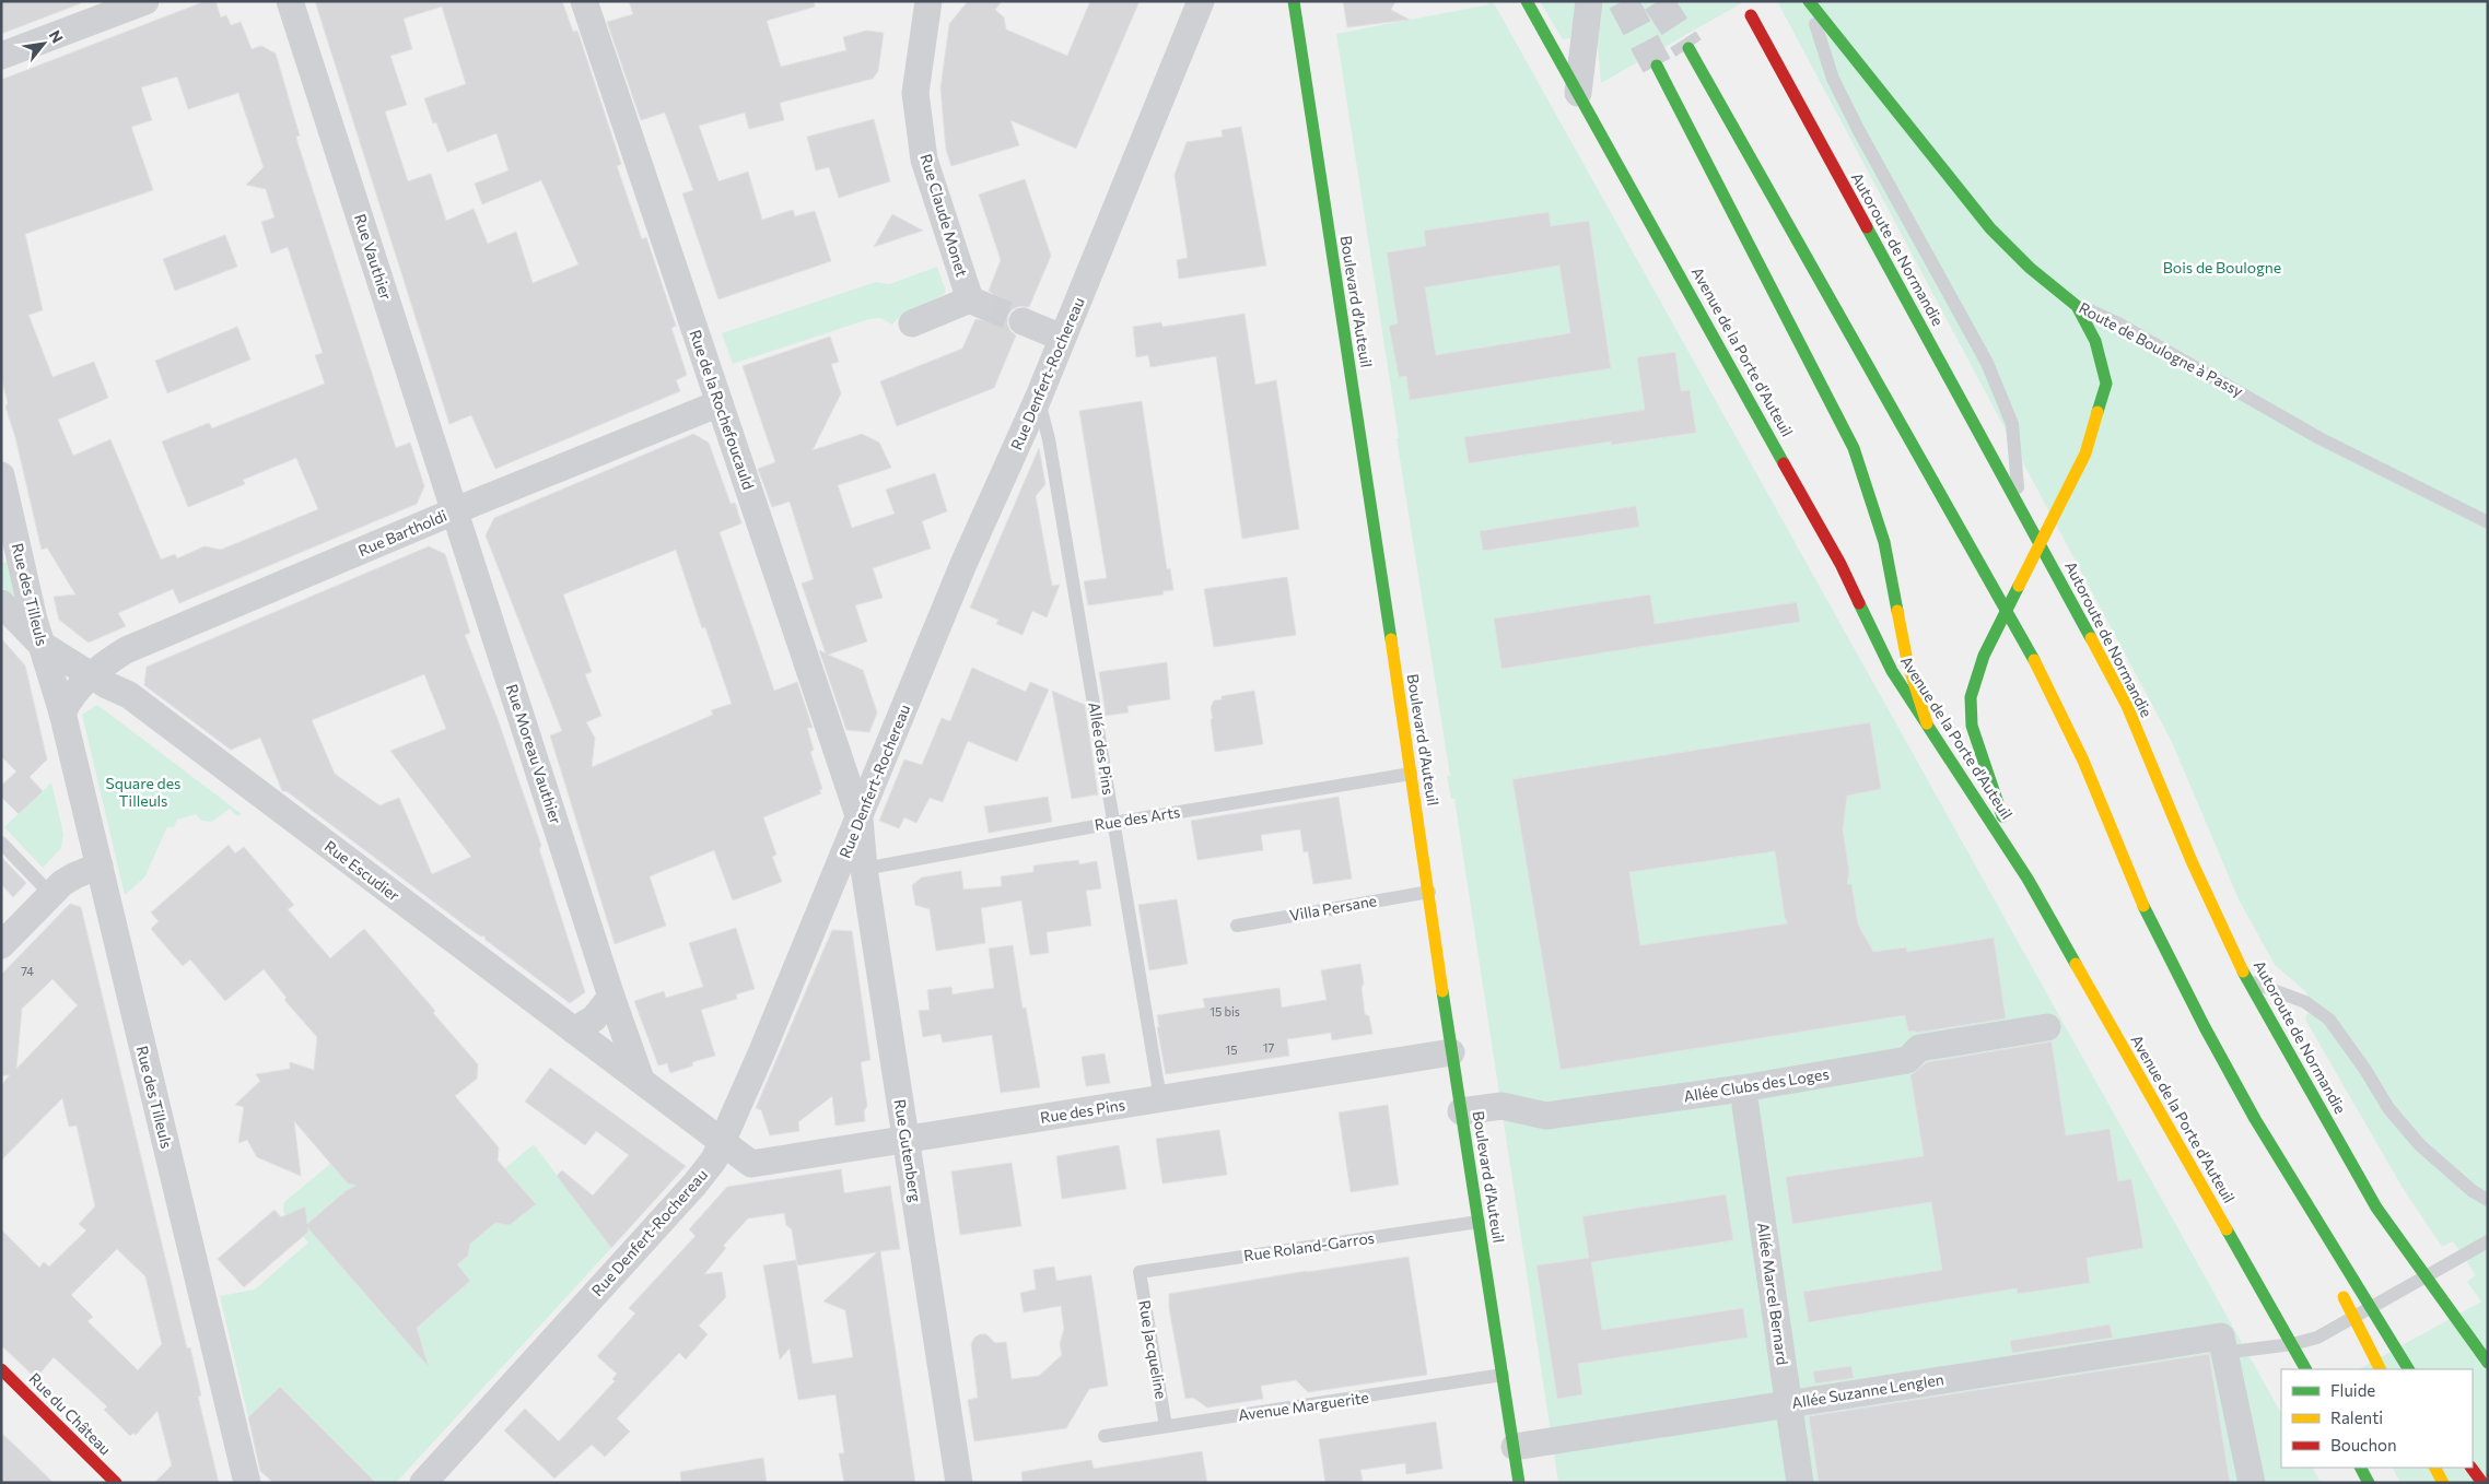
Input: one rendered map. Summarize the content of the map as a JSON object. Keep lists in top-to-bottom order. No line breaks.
{"streets":{"main road":["Autoroute de Normandie","Boulevard d'Auteuil","Route de Boulogne à Passy","Avenue de la Porte d'Auteuil","Rue du Château"],"street":["Rue Claude Monet","Rue Vauthier","Rue Denfert-Rochereau","Rue de la Rochefoucauld","Rue Bartholdi","Rue des Tilleuls","Rue Moreau Vauthier","Rue Escudier","Allée Clubs des Loges","Rue des Pins","Rue Gutenberg","Allée Marcel Bernard","Allée Suzanne Lenglen"],"lane":["Allée des Pins","Rue des Arts","Villa Persane","Rue Roland-Garros","Rue Jacqueline","Avenue Marguerite"]},"crossings":[["Rue Vauthier","Rue Bartholdi"],["Rue Vauthier","Rue Moreau Vauthier"],["Boulevard d'Auteuil","Rue des Arts"],["Boulevard d'Auteuil","Villa Persane"],["Boulevard d'Auteuil","Allée Clubs des Loges"],["Boulevard d'Auteuil","Rue des Pins"],["Boulevard d'Auteuil","Rue Roland-Garros"],["Boulevard d'Auteuil","Allée Suzanne Lenglen"],["Boulevard d'Auteuil","Avenue Marguerite"],["Rue Denfert-Rochereau","Rue de la Rochefoucauld"],["Rue Denfert-Rochereau","Allée des Pins"],["Rue Denfert-Rochereau","Rue Escudier"],["Rue Denfert-Rochereau","Rue des Pins"],["Rue Denfert-Rochereau","Rue Gutenberg"],["Rue de la Rochefoucauld","Rue Bartholdi"],["Rue de la Rochefoucauld","Rue Gutenberg"],["Rue Bartholdi","Rue Moreau Vauthier"],["Rue Bartholdi","Rue Escudier"],["Rue des Tilleuls","Rue Escudier"],["Allée des Pins","Rue des Arts"],["Allée des Pins","Rue des Pins"],["Rue Moreau Vauthier","Rue Escudier"],["Rue des Arts","Rue Gutenberg"],["Rue Escudier","Rue des Pins"],["Rue des Pins","Rue Gutenberg"],["Rue Roland-Garros","Rue Jacqueline"],["Allée Marcel Bernard","Allée Suzanne Lenglen"],["Rue Jacqueline","Avenue Marguerite"]],"parks":["Bois de Boulogne","Square des Tilleuls"],"house_numbers":["74","15 bis","17","15"],"legend":["Fluide","Ralenti","Bouchon"],"north":"top right"}
